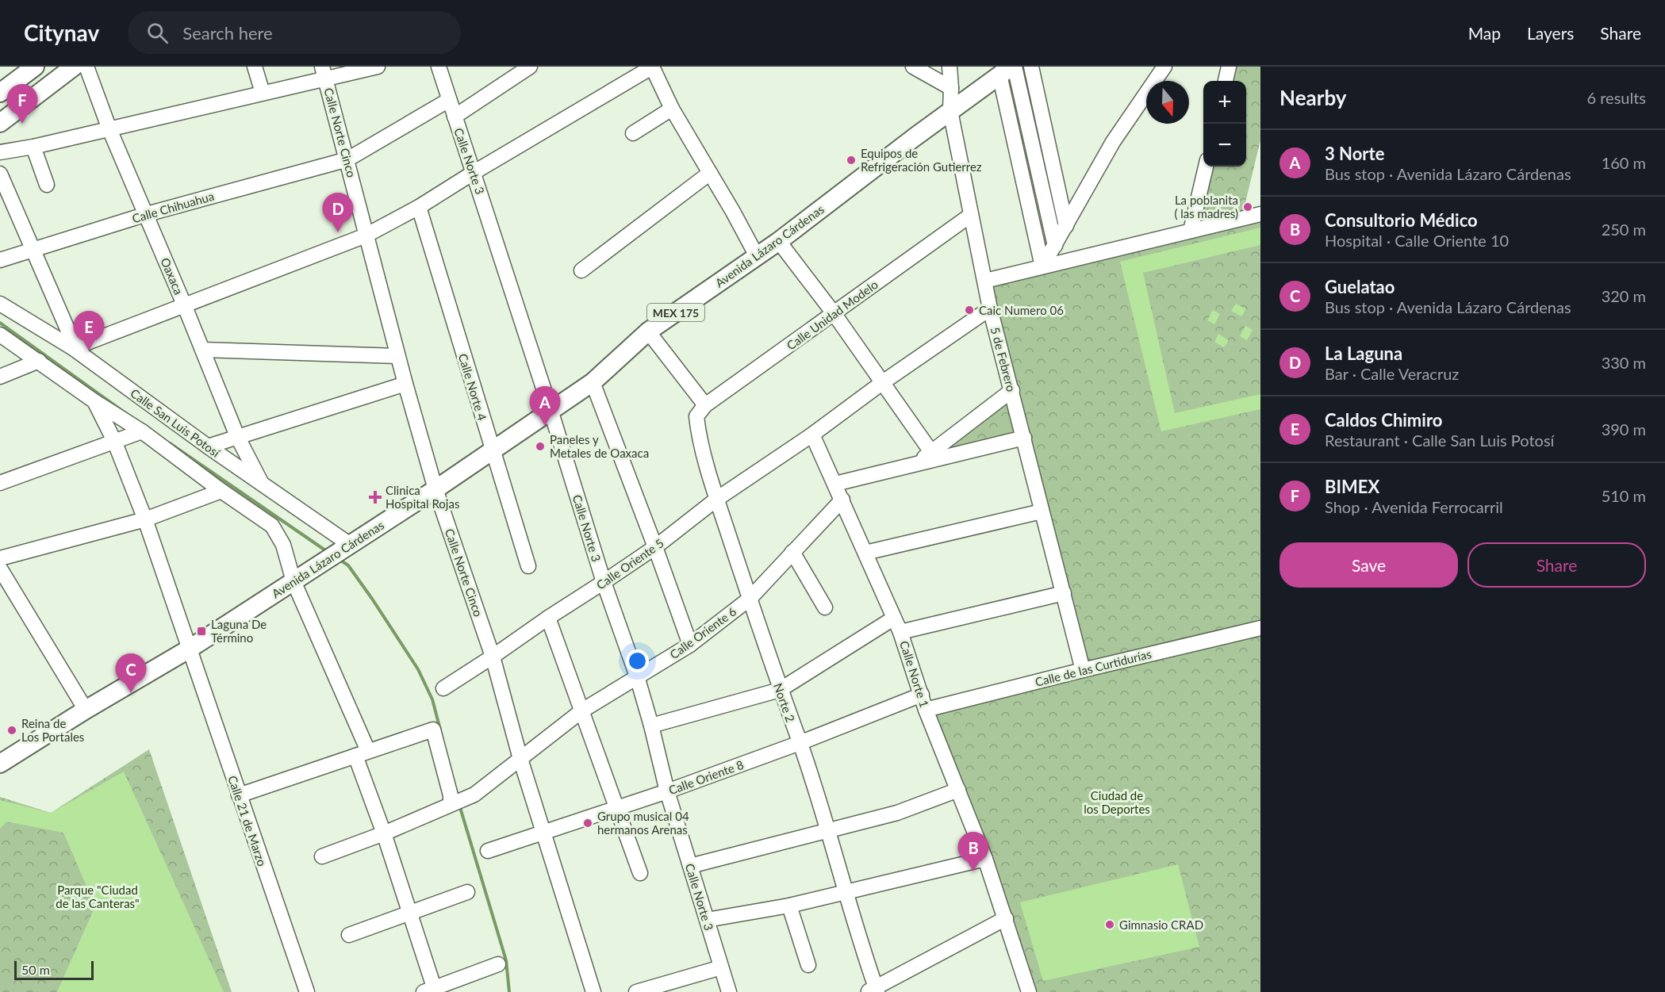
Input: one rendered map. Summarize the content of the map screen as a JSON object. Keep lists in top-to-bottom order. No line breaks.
{"streets":{"main road":["Avenida Lázaro Cárdenas","MEX 175"],"street":["Calle Norte Cinco","Calle Norte 3","Calle Chihuahua","Oaxaca","Calle Unidad Modelo","5 de Febrero","Calle Norte 4","Calle San Luis Potosí","Calle Oriente 5","Calle Oriente 6","Calle de las Curtidurías","Calle Norte 1","Norte 2","Calle Oriente 8","Calle 21 de Marzo"]},"crossings":[["Calle Norte Cinco","Calle Chihuahua"],["Calle Norte Cinco","Avenida Lázaro Cárdenas"],["Calle Norte Cinco","Calle Oriente 5"],["Calle Norte Cinco","Calle Oriente 6"],["Calle Norte Cinco","Calle Oriente 8"],["Calle Norte 3","Calle Chihuahua"],["Calle Norte 3","Avenida Lázaro Cárdenas"],["Calle Norte 3","Calle Oriente 5"],["Calle Norte 3","Calle Oriente 6"],["Calle Norte 3","Calle Oriente 8"],["Calle Chihuahua","Oaxaca"],["Avenida Lázaro Cárdenas","5 de Febrero"],["Avenida Lázaro Cárdenas","Calle Norte 4"],["Avenida Lázaro Cárdenas","Calle San Luis Potosí"],["Avenida Lázaro Cárdenas","Calle 21 de Marzo"],["Oaxaca","Calle San Luis Potosí"],["Calle Unidad Modelo","5 de Febrero"],["Calle Unidad Modelo","Norte 2"],["5 de Febrero","Calle Oriente 5"],["5 de Febrero","Calle de las Curtidurías"],["Calle Oriente 5","Calle Norte 1"],["Calle Oriente 5","Norte 2"],["Calle Oriente 6","Calle Norte 1"],["Calle Oriente 6","Norte 2"],["Calle de las Curtidurías","Calle Norte 1"],["Calle Norte 1","Calle Oriente 8"],["Norte 2","Calle Oriente 8"]],"parks":["Ciudad de los Deportes","Parque \"Ciudad de las Canteras\""],"places":{"other":["Equipos de Refrigeración Gutierrez","La poblanita ( las madres)","Caic Numero 06","Paneles y Metales de Oaxaca","Reina de Los Portales","Grupo musical 04 hermanos Arenas","Gimnasio CRAD"],"health":["Clinica Hospital Rojas"],"transit":["Laguna De Término"]},"scale_bar":"50 m","north":"bottom","page":{"header":"Citynav","search":"Search here","nav":["Map","Layers","Share"],"heading":["Nearby","6 results"],"map_buttons":["+","−"],"pins":["F","D","E","A","C","B"],"list":[{"mark":"A","name":"3 Norte","note":"Bus stop · Avenida Lázaro Cárdenas","value":"160 m"},{"mark":"B","name":"Consultorio Médico","note":"Hospital · Calle Oriente 10","value":"250 m"},{"mark":"C","name":"Guelatao","note":"Bus stop · Avenida Lázaro Cárdenas","value":"320 m"},{"mark":"D","name":"La Laguna","note":"Bar · Calle Veracruz","value":"330 m"},{"mark":"E","name":"Caldos Chimiro","note":"Restaurant · Calle San Luis Potosí","value":"390 m"},{"mark":"F","name":"BIMEX","note":"Shop · Avenida Ferrocarril","value":"510 m"}],"buttons":["Save","Share"],"scale":"50 m"}}
